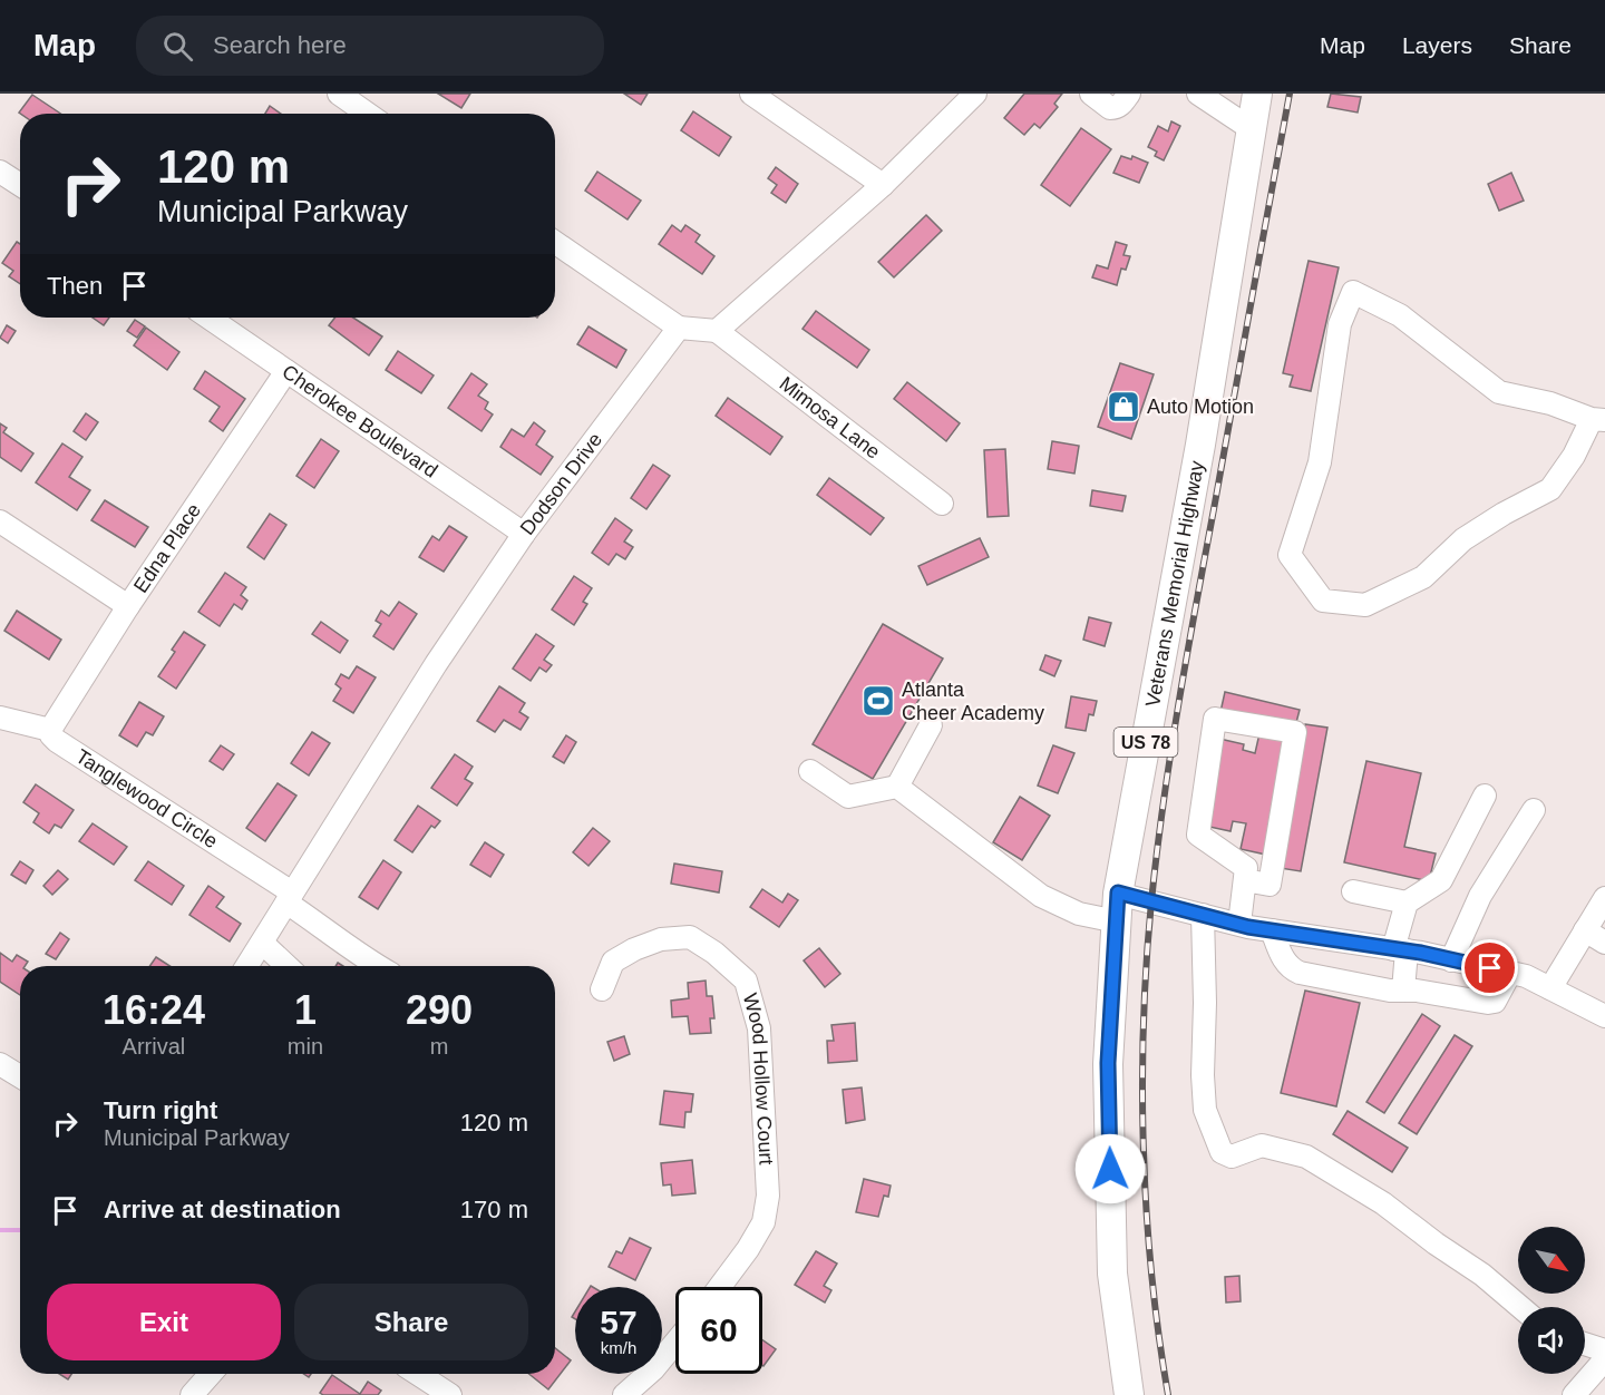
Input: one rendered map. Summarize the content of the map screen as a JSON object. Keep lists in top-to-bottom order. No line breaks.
{"streets":{"main road":["Veterans Memorial Highway","US 78"],"street":["Mimosa Lane","Cherokee Boulevard","Dodson Drive","Edna Place","Tanglewood Circle","Wood Hollow Court"]},"crossings":[["Cherokee Boulevard","Dodson Drive"],["Cherokee Boulevard","Edna Place"],["Dodson Drive","Tanglewood Circle"],["Edna Place","Tanglewood Circle"]],"places":{"shop":["Auto Motion"],"sports":["Atlanta Cheer Academy"]},"north":"bottom right","page":{"header":"Map","search":"Search here","nav":["Map","Layers","Share"],"turn":["120 m","Municipal Parkway"],"then":"Then","eta":["16:24","Arrival","1","min","290","m"],"list":[{"name":"Turn right","note":"Municipal Parkway","value":"120 m"},{"name":"Arrive at destination","value":"170 m"}],"buttons":["Exit","Share"],"speed":"57 km/h","limit":"60"}}
